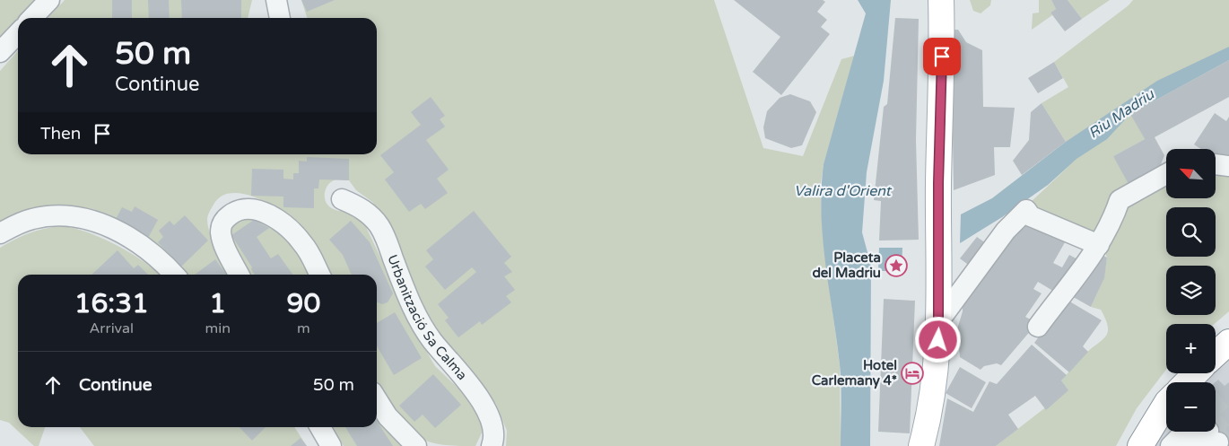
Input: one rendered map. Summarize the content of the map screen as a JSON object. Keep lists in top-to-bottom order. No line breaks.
{"streets":{"street":["Urbanització Sa Calma"]},"water":["Riu Madriu","Valira d'Orient"],"places":{"place":["Placeta del Madriu"],"hotel":["Hotel Carlemany 4*"]},"north":"top left","page":{"turn":["50 m","Continue"],"then":"Then","map_buttons":["+","−"],"eta":["16:31","Arrival","1","min","90","m"],"list":[{"name":"Continue","value":"50 m"}]}}
